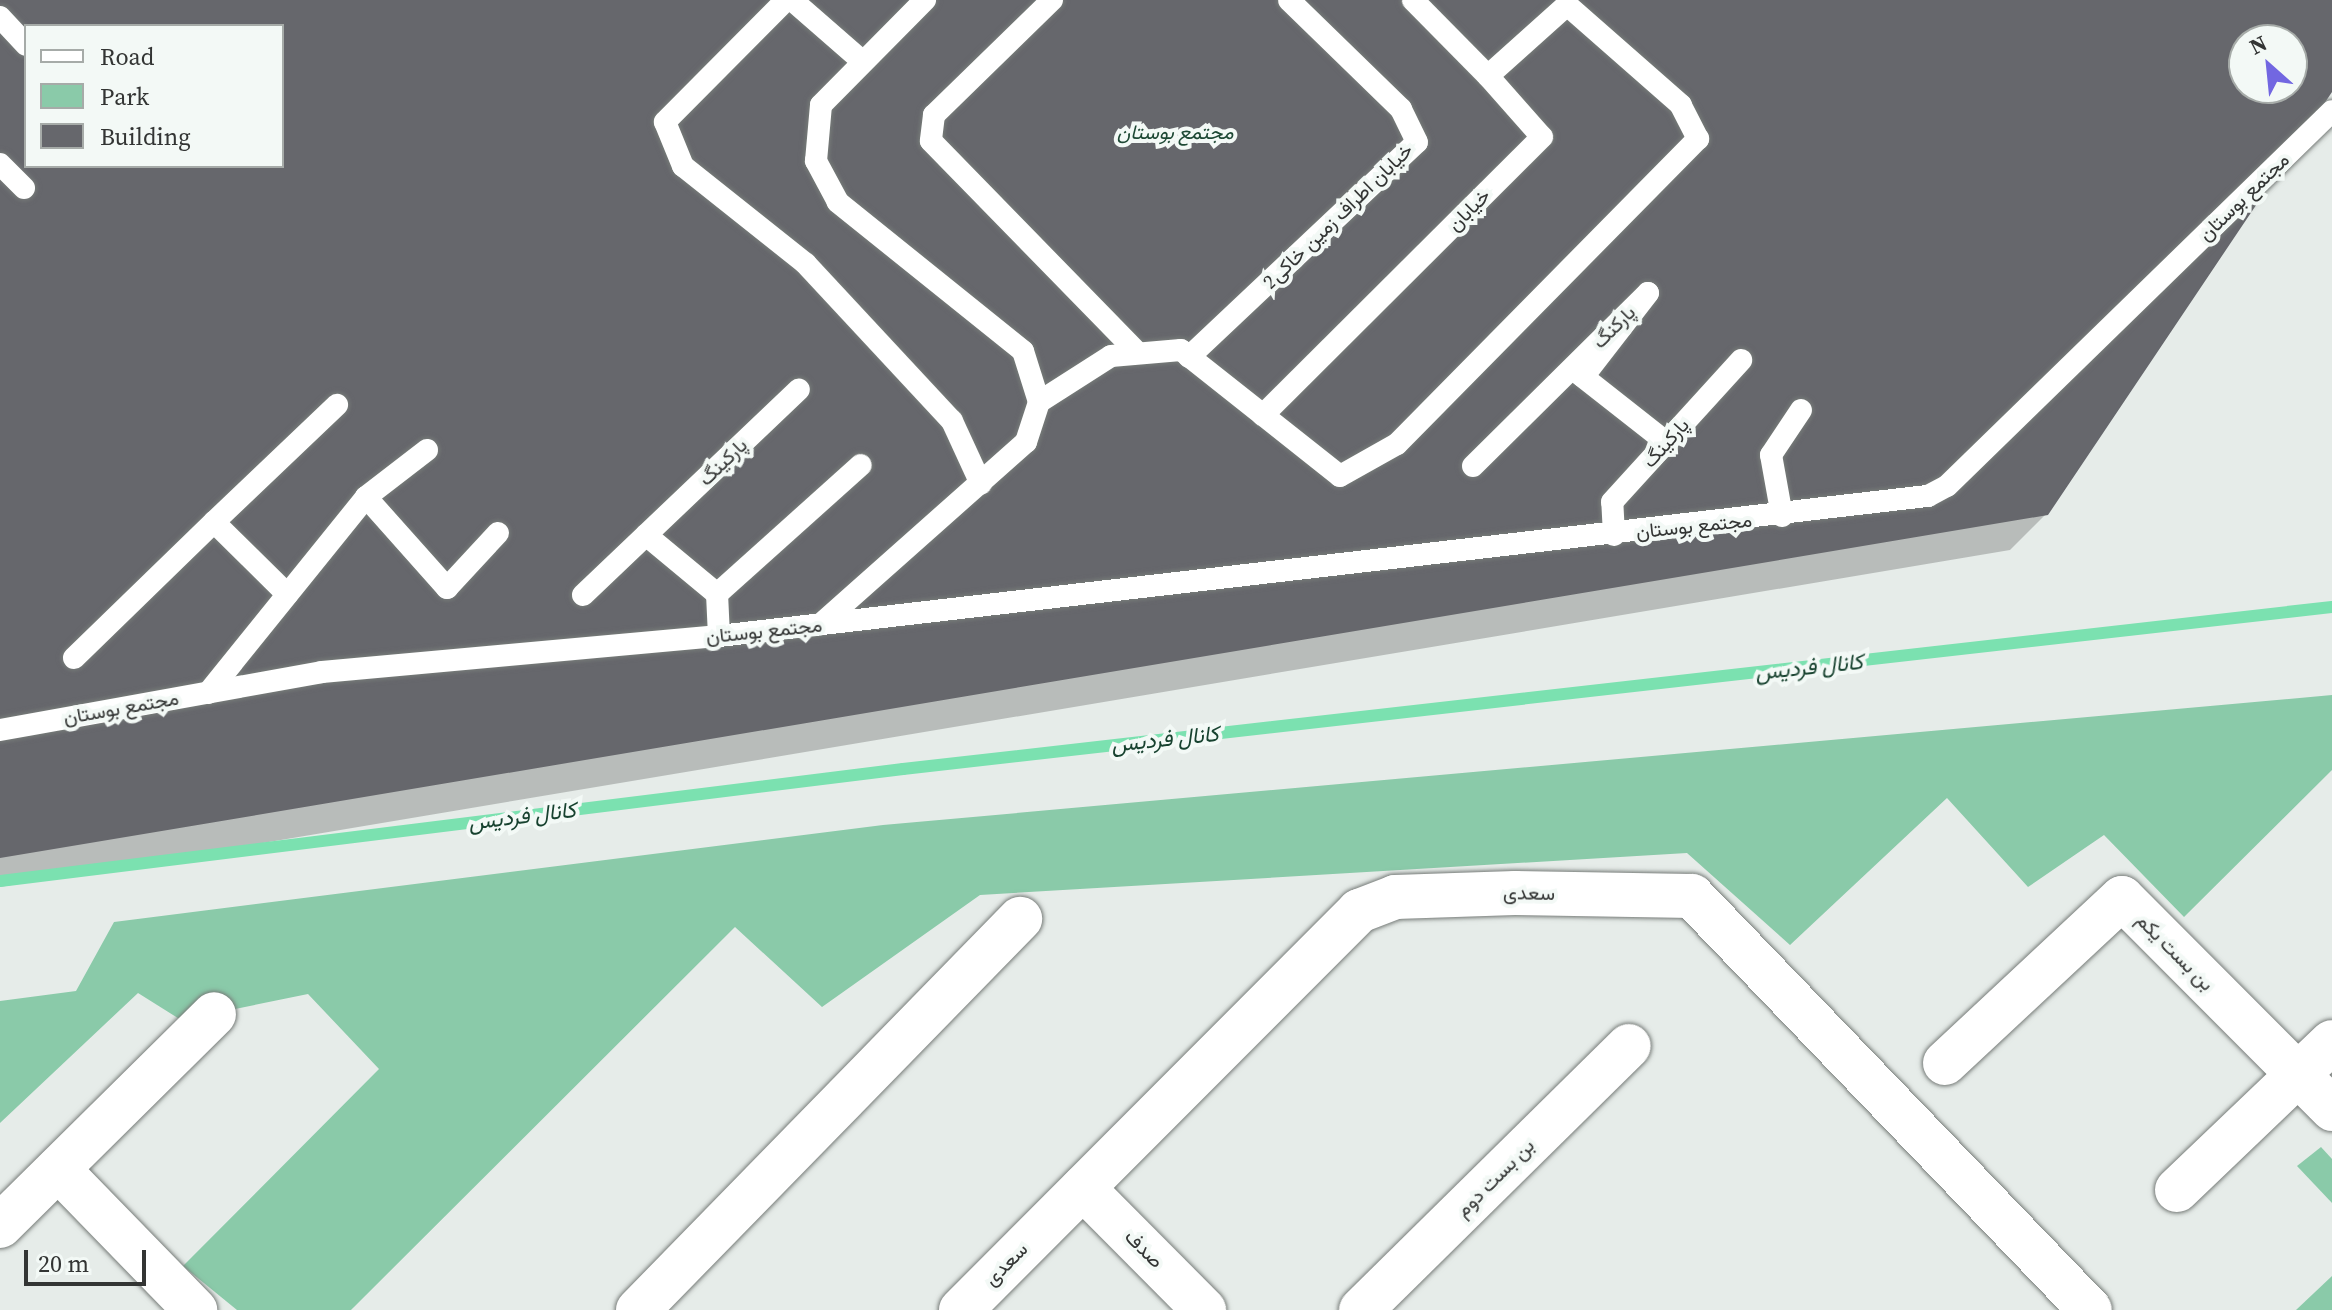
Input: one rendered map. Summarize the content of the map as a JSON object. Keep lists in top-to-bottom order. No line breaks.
{"streets":{"street":["سعدی","بن بست یکم","بن بست دوم","صدف"],"lane":["مجتمع بوستان","خیابان","خیابان اطراف زمین خاکی2","پارکینگ"]},"crossings":[["مجتمع بوستان","پارکینگ"],["سعدی","صدف"]],"water":["کانال فردیس"],"parks":["مجتمع بوستان"],"legend":["Road","Park","Building"],"scale_bar":"20 m","north":"top left"}
